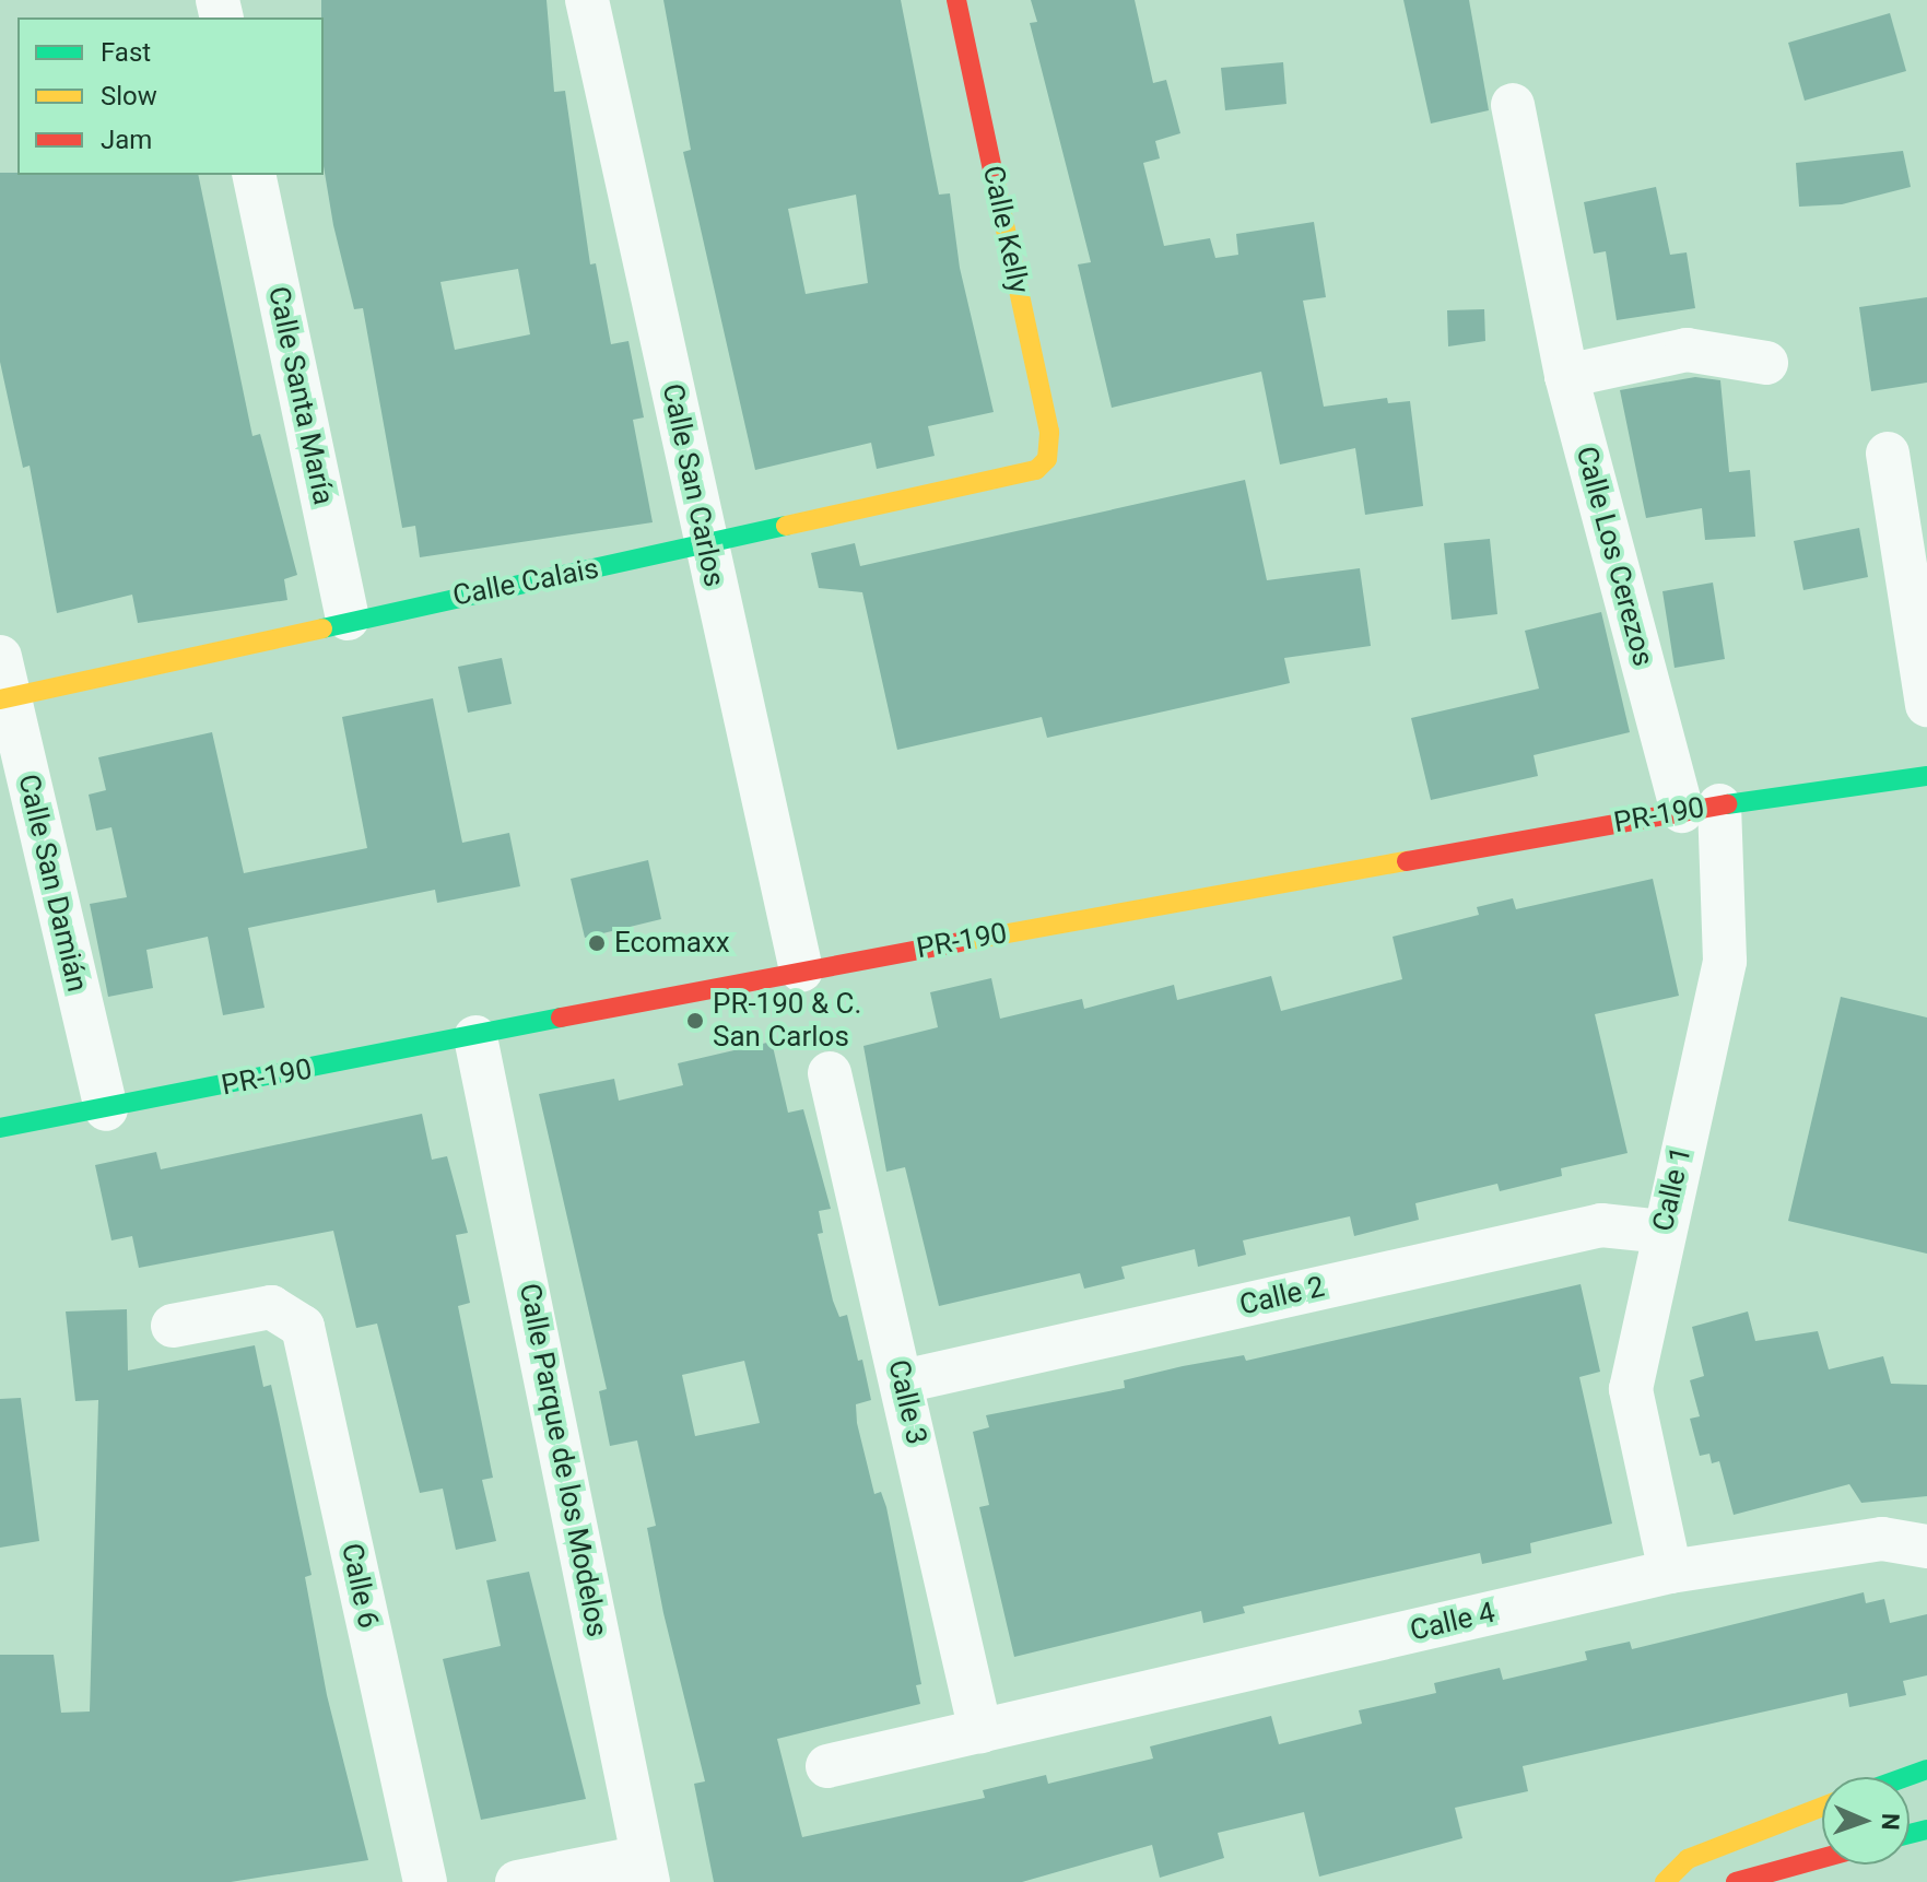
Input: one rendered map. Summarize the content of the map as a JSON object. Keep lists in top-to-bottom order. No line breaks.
{"streets":{"main road":["Calle Kelly","Calle Calais","PR-190"],"street":["Calle Santa María","Calle San Carlos","Calle Los Cerezos","Calle San Damián","Calle 1","Calle 2","Calle 3","Calle Parque de los Modelos","Calle 6","Calle 4"]},"crossings":[["Calle Kelly","Calle Calais"],["Calle Santa María","Calle Calais"],["Calle San Carlos","Calle Calais"],["Calle San Carlos","PR-190"],["Calle Los Cerezos","PR-190"],["Calle Los Cerezos","Calle 1"],["Calle Calais","Calle San Damián"],["PR-190","Calle San Damián"],["PR-190","Calle 1"],["PR-190","Calle Parque de los Modelos"],["Calle 1","Calle 2"],["Calle 1","Calle 4"],["Calle 2","Calle 3"],["Calle 3","Calle 4"]],"places":["Ecomaxx","PR-190 & C. San Carlos"],"legend":["Fast","Slow","Jam"],"north":"right"}
